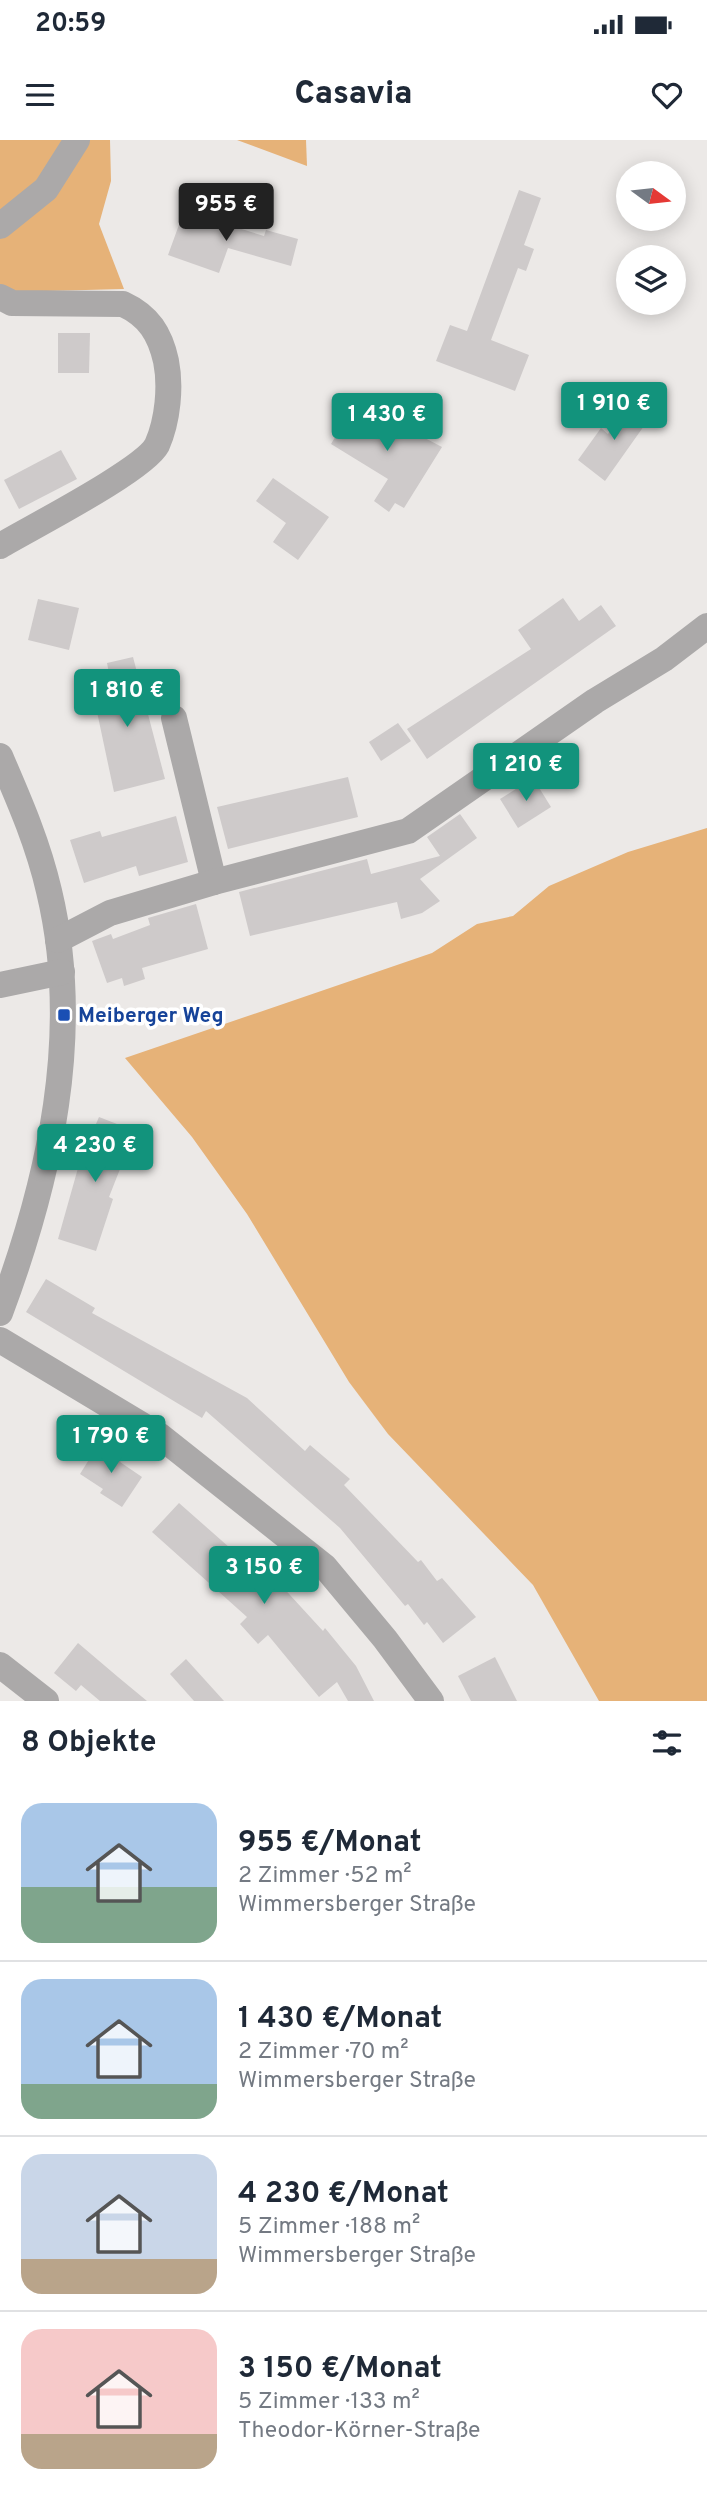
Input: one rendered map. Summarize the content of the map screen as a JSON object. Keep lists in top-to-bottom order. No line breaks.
{"places":{"transit":["Meiberger Weg"]},"north":"right","page":{"status":"20:59","header":"Casavia","price":["955 €","1 910 €","1 430 €","1 810 €","1 210 €","4 230 €","1 790 €","3 150 €"],"heading":"8 Objekte","list":[{"name":"955 €/Monat","note":"2 Zimmer · 52 m² · Wimmersberger Straße"},{"name":"1 430 €/Monat","note":"2 Zimmer · 70 m² · Wimmersberger Straße"},{"name":"4 230 €/Monat","note":"5 Zimmer · 188 m² · Wimmersberger Straße"},{"name":"3 150 €/Monat","note":"5 Zimmer · 133 m² · Theodor-Körner-Straße"}]}}
